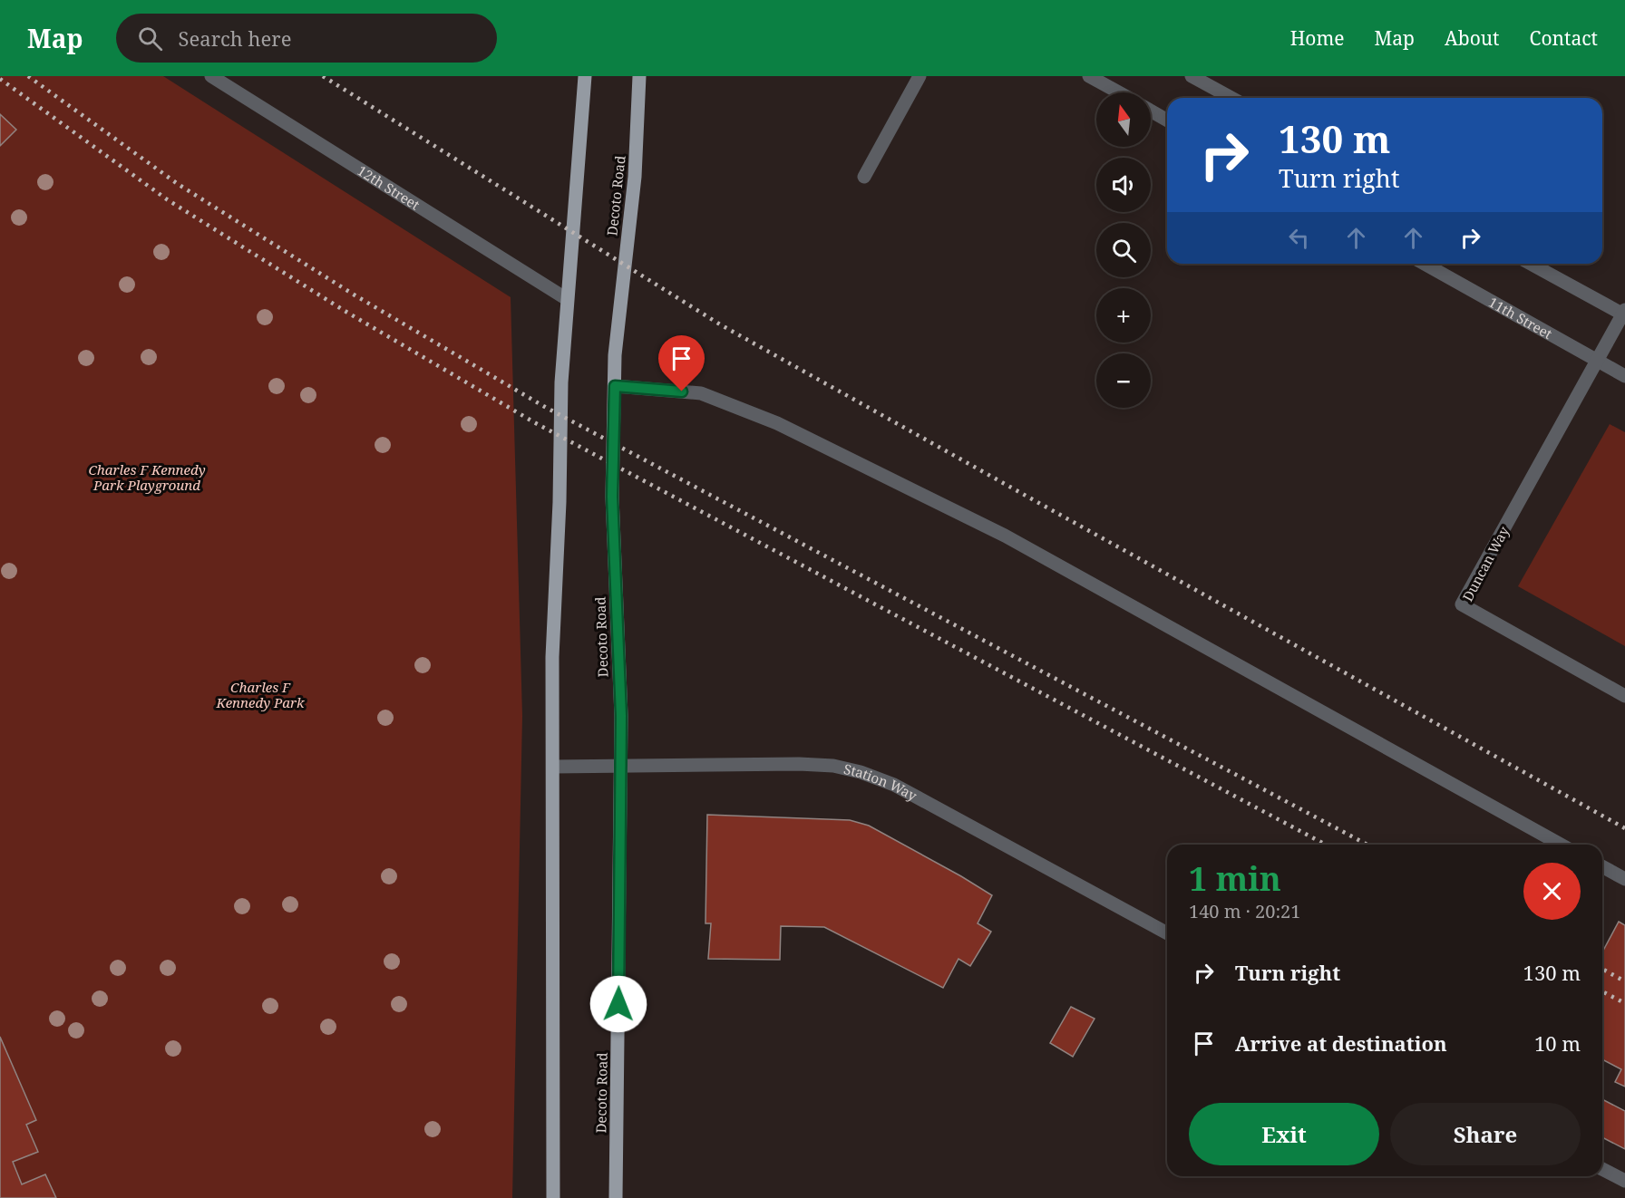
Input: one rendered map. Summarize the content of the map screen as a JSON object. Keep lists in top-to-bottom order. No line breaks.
{"streets":{"main road":["Decoto Road"],"street":["12th Street","11th Street","Duncan Way","Station Way"]},"crossings":[["Decoto Road","Station Way"],["11th Street","Duncan Way"]],"parks":["Charles F Kennedy Park Playground","Charles F Kennedy Park"],"north":"top","page":{"header":"Map","search":"Search here","nav":["Home","Map","About","Contact"],"map_buttons":["+","−"],"turn":["130 m","Turn right"],"heading":["1 min","140 m · 20:21"],"list":[{"name":"Turn right","value":"130 m"},{"name":"Arrive at destination","value":"10 m"}],"buttons":["Exit","Share"]}}
